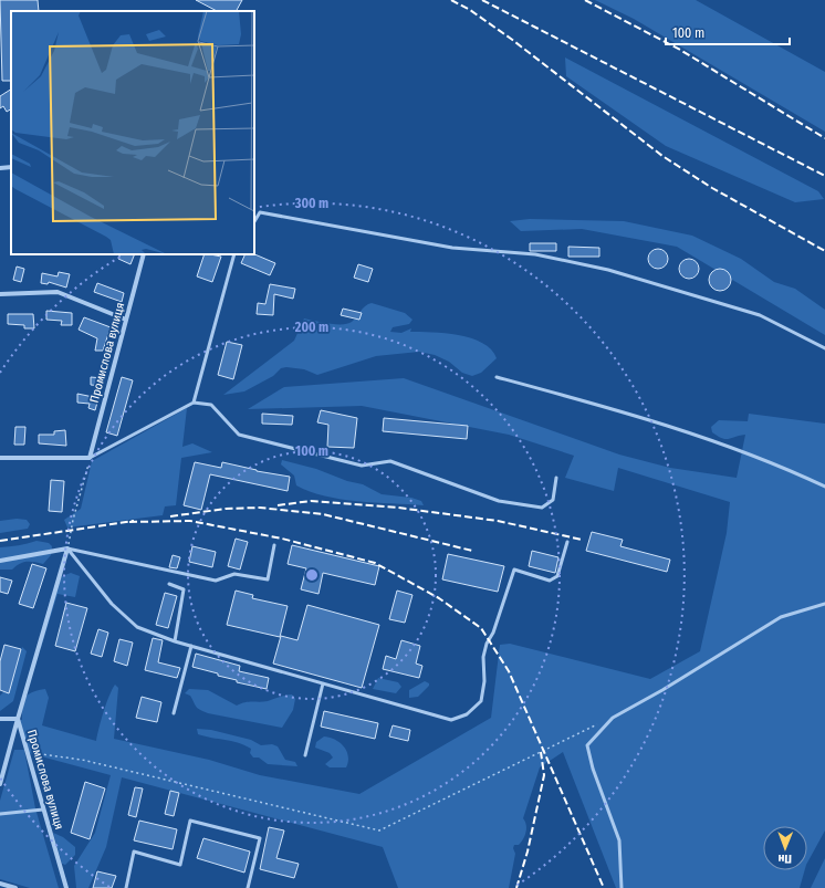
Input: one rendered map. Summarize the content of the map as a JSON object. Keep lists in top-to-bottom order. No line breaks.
{"streets":{"street":["Промислова вулиця"]},"scale_bar":"100 m","north":"bottom","rings":["300 m","200 m","100 m"]}
